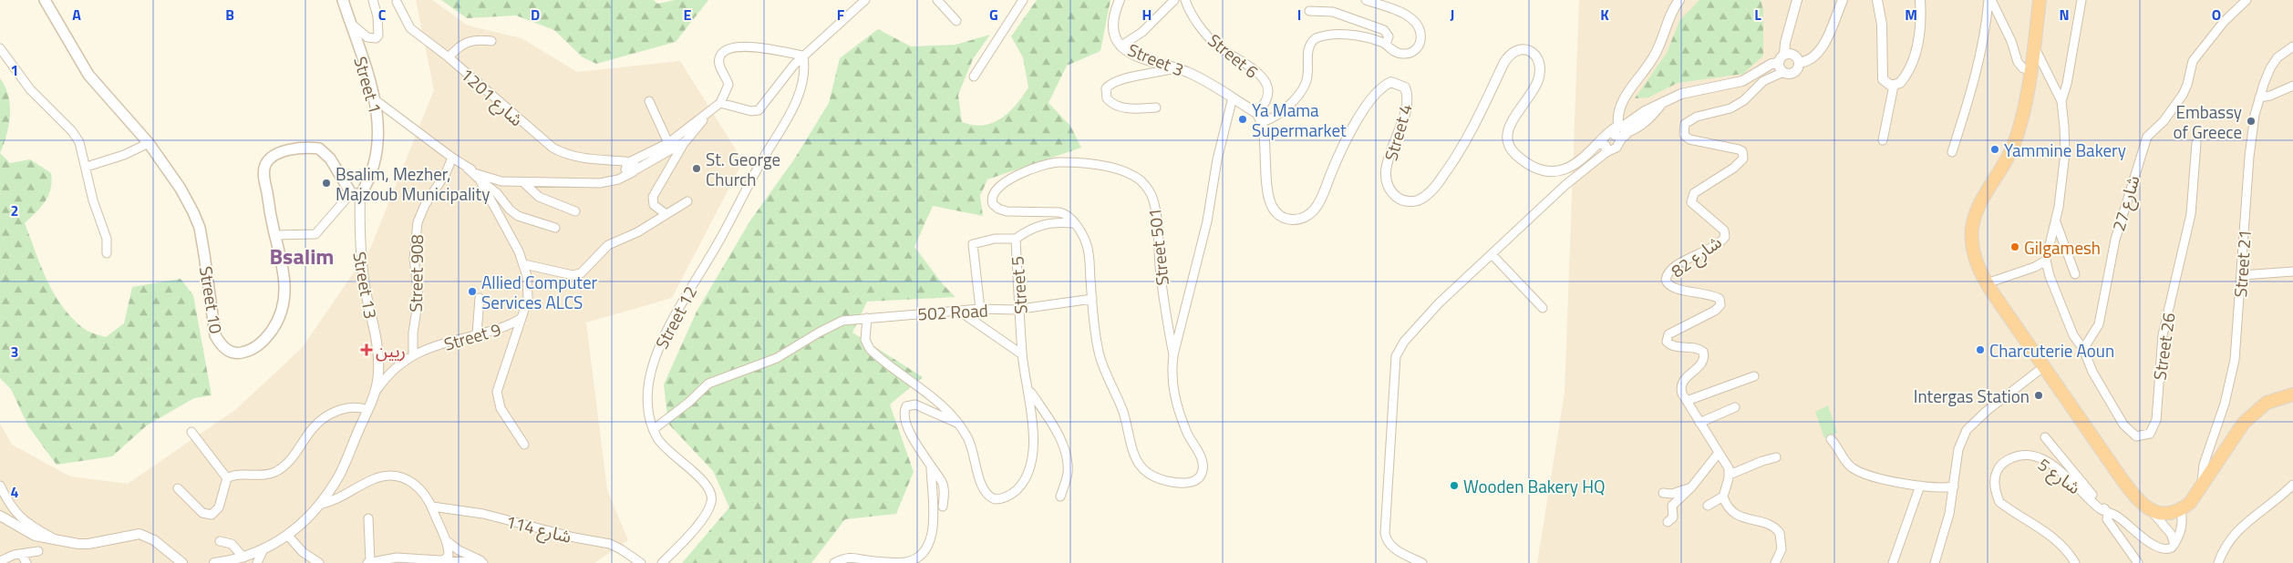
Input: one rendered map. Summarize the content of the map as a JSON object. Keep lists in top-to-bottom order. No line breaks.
{"streets":{"main road":["Street 1","Street 10"],"street":["Street 6","Street 3","شارع 1201","Street 4","شارع 27","Street 501","شارع 82","Street 21","Street 908","Street 13","Street 5","502 Road","Street 12","Street 9","Street 26","شارع 5","شارع 114"]},"crossings":[["Street 6","Street 4"],["Street 3","Street 4"],["Street 1","Street 13"],["Street 1","Street 10"],["Street 4","شارع 82"],["شارع 27","Street 26"],["Street 501","Street 5"],["Street 908","Street 9"],["Street 13","Street 10"],["Street 13","Street 9"],["Street 5","502 Road"]],"districts":["Bsalim"],"places":{"other":["Ya Mama Supermarket","Embassy of Greece","Yammine Bakery","St. George Church","Bsalim, Mezher, Majzoub Municipality","Gilgamesh","Allied Computer Services ALCS","Charcuterie Aoun","Intergas Station","Wooden Bakery HQ"],"health":["ريين"]},"grid":{"columns":["A","B","C","D","E","F","G","H","I","J","K","L","M","N","O"],"rows":["1","2","3","4"]}}
